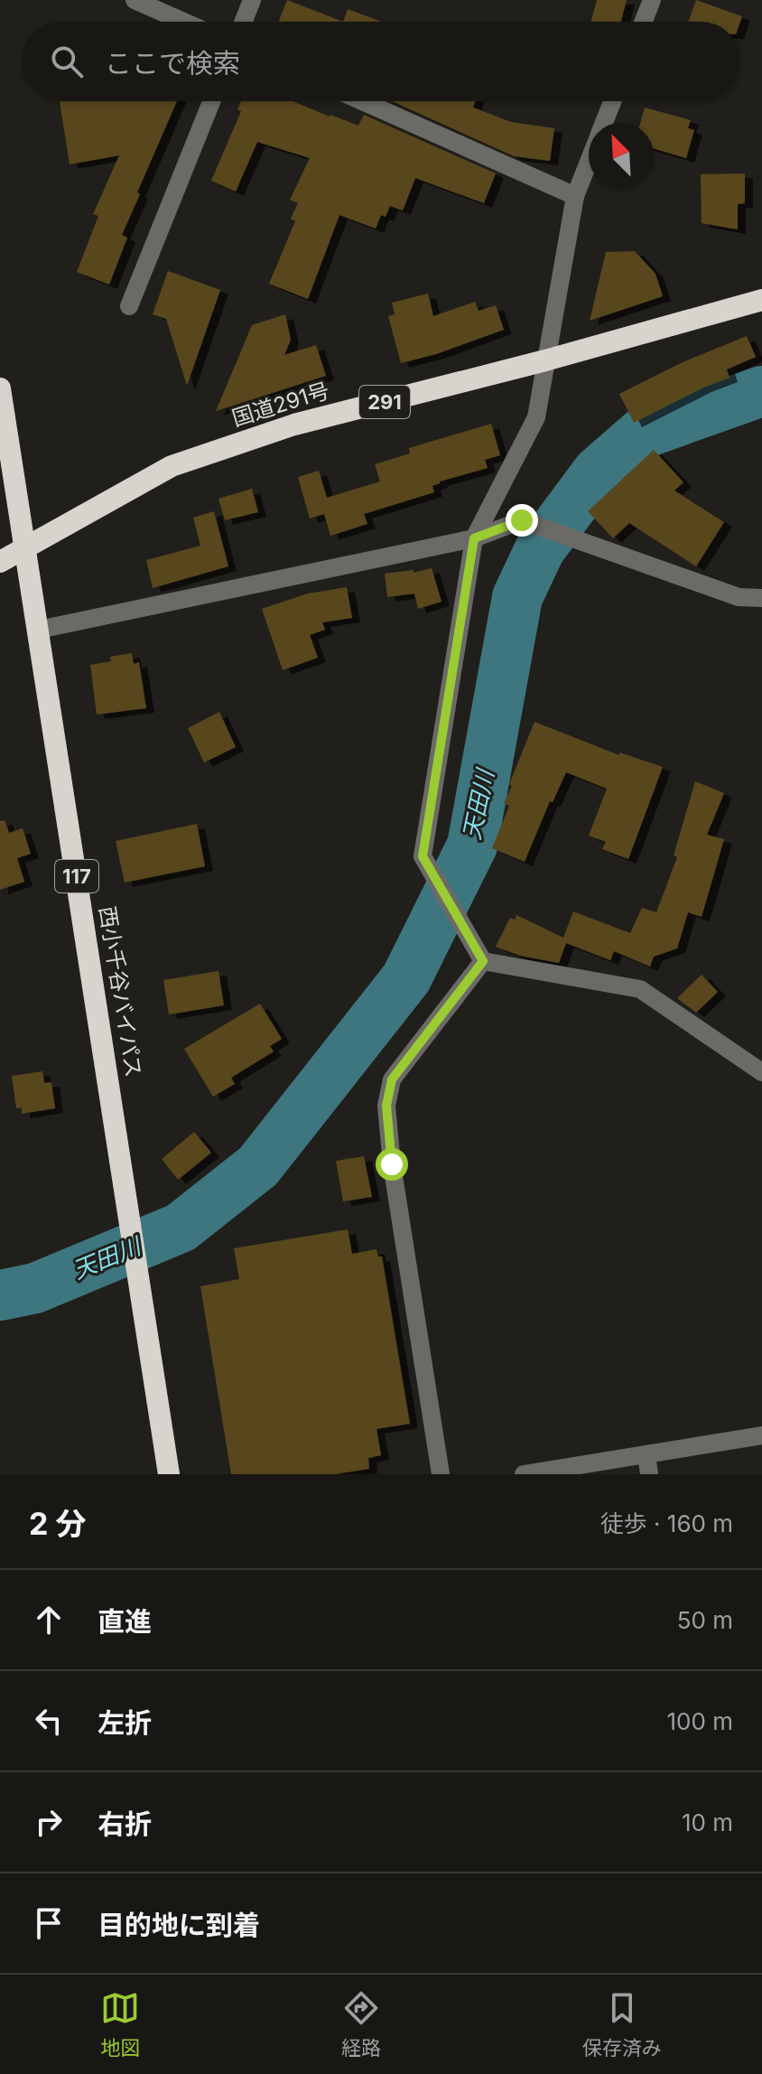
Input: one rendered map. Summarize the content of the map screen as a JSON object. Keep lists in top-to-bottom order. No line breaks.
{"streets":{"highway":["291","国道291号","117","西小千谷バイパス"]},"crossings":[["国道291号","西小千谷バイパス"]],"water":["天田川"],"north":"top left","page":{"search":"ここで検索","heading":["2 分","徒歩 · 160 m"],"list":[["直進","50 m"],["左折","100 m"],["右折","10 m"],"目的地に到着"],"nav":["地図","経路","保存済み"]}}
